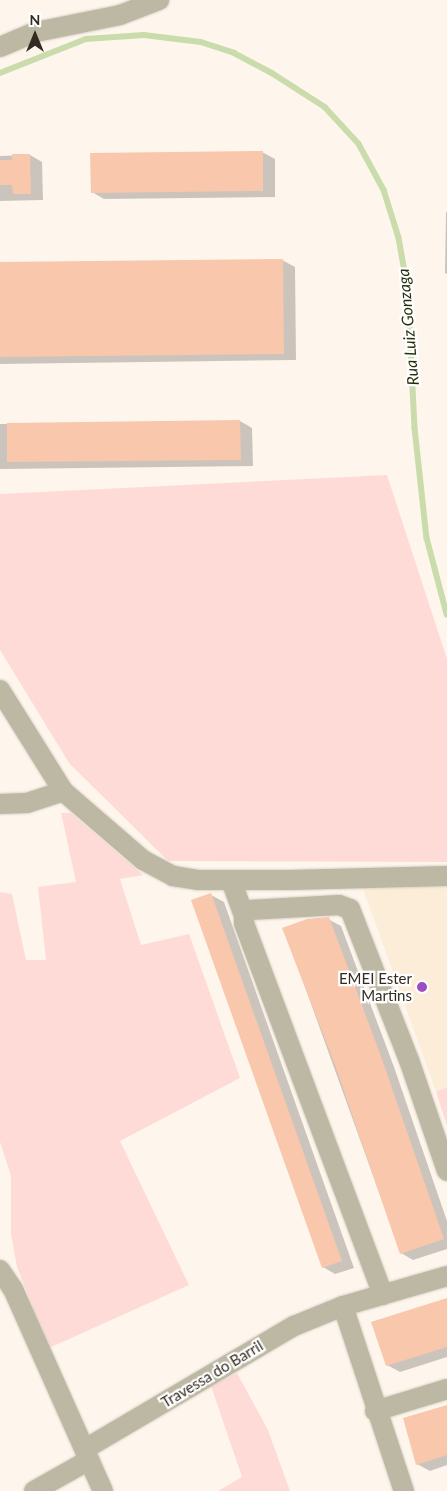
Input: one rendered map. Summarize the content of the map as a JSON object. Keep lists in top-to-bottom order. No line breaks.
{"streets":{"street":["Travessa do Barril"]},"water":["Rua Luiz Gonzaga"],"places":["EMEI Ester Martins"],"north":"top"}
